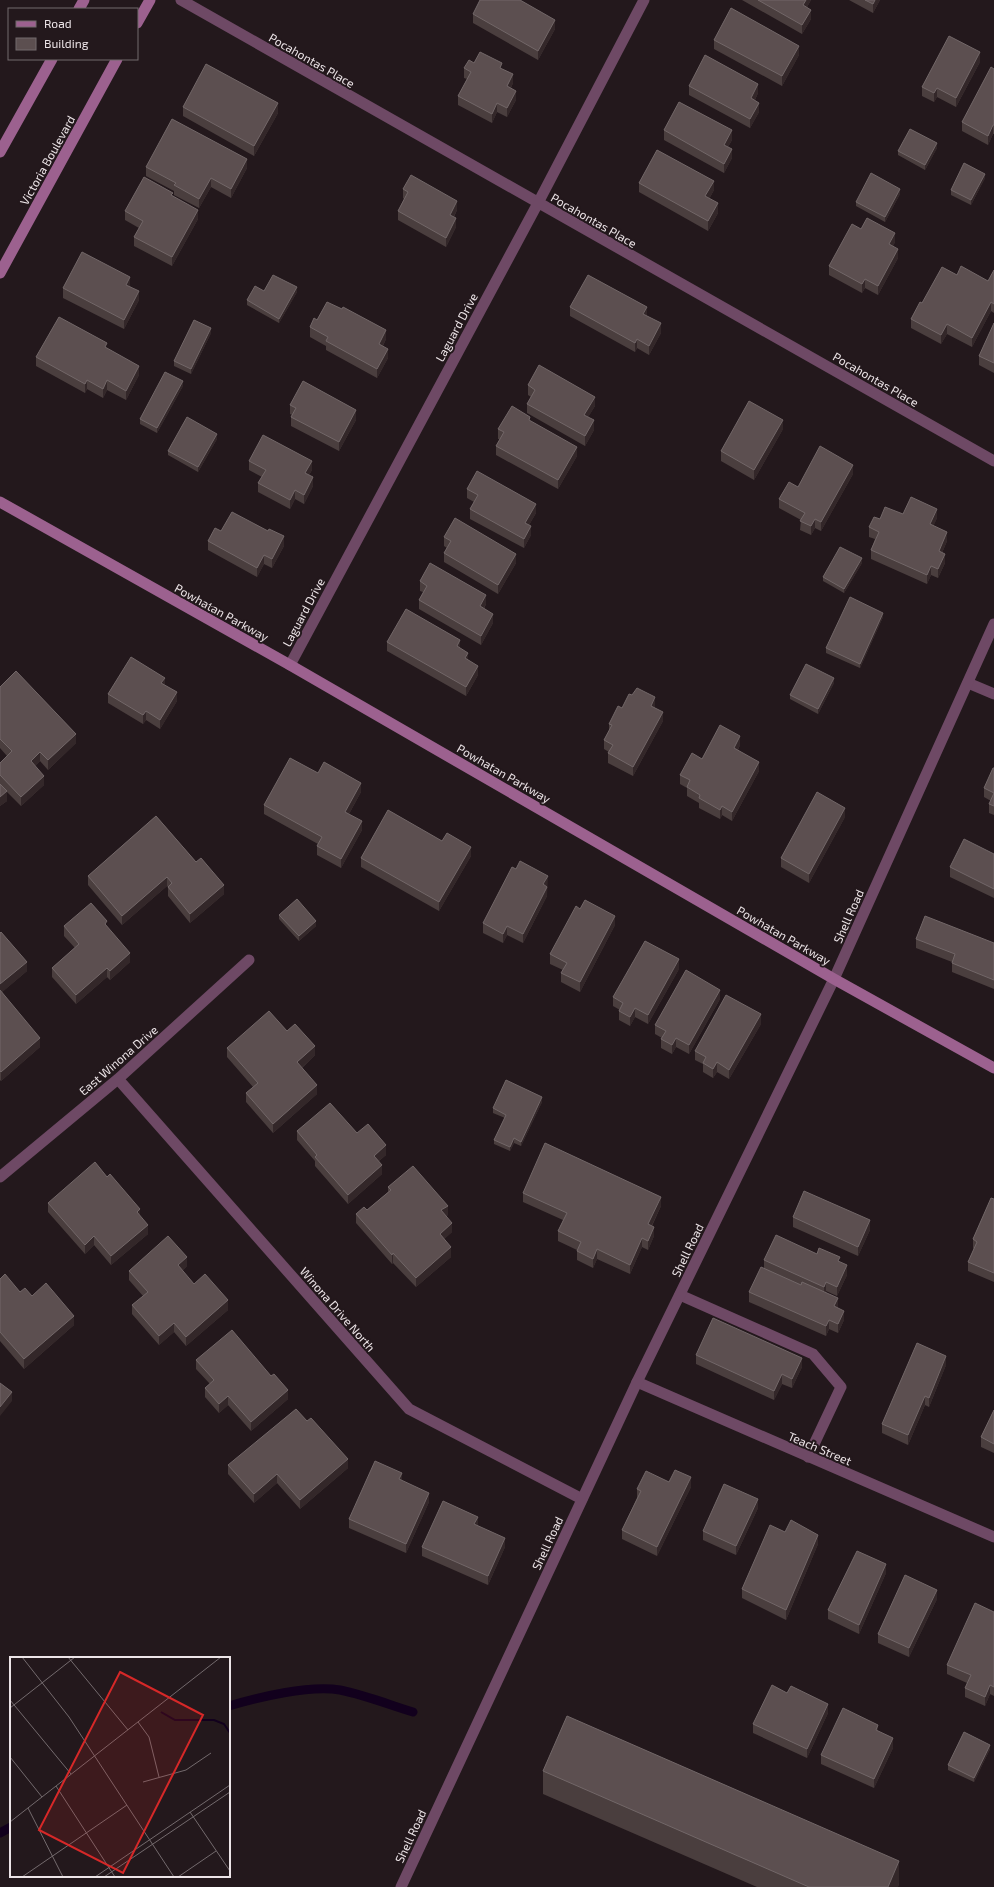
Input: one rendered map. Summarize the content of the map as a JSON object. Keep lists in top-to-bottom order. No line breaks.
{"streets":{"main road":["Victoria Boulevard","Powhatan Parkway"],"street":["Pocahontas Place","Laguard Drive","Shell Road","East Winona Drive","Winona Drive North","Teach Street"]},"crossings":[["Pocahontas Place","Laguard Drive"],["Laguard Drive","Powhatan Parkway"],["Powhatan Parkway","Shell Road"],["Shell Road","Winona Drive North"],["Shell Road","Teach Street"],["East Winona Drive","Winona Drive North"]],"legend":["Road","Building"]}
